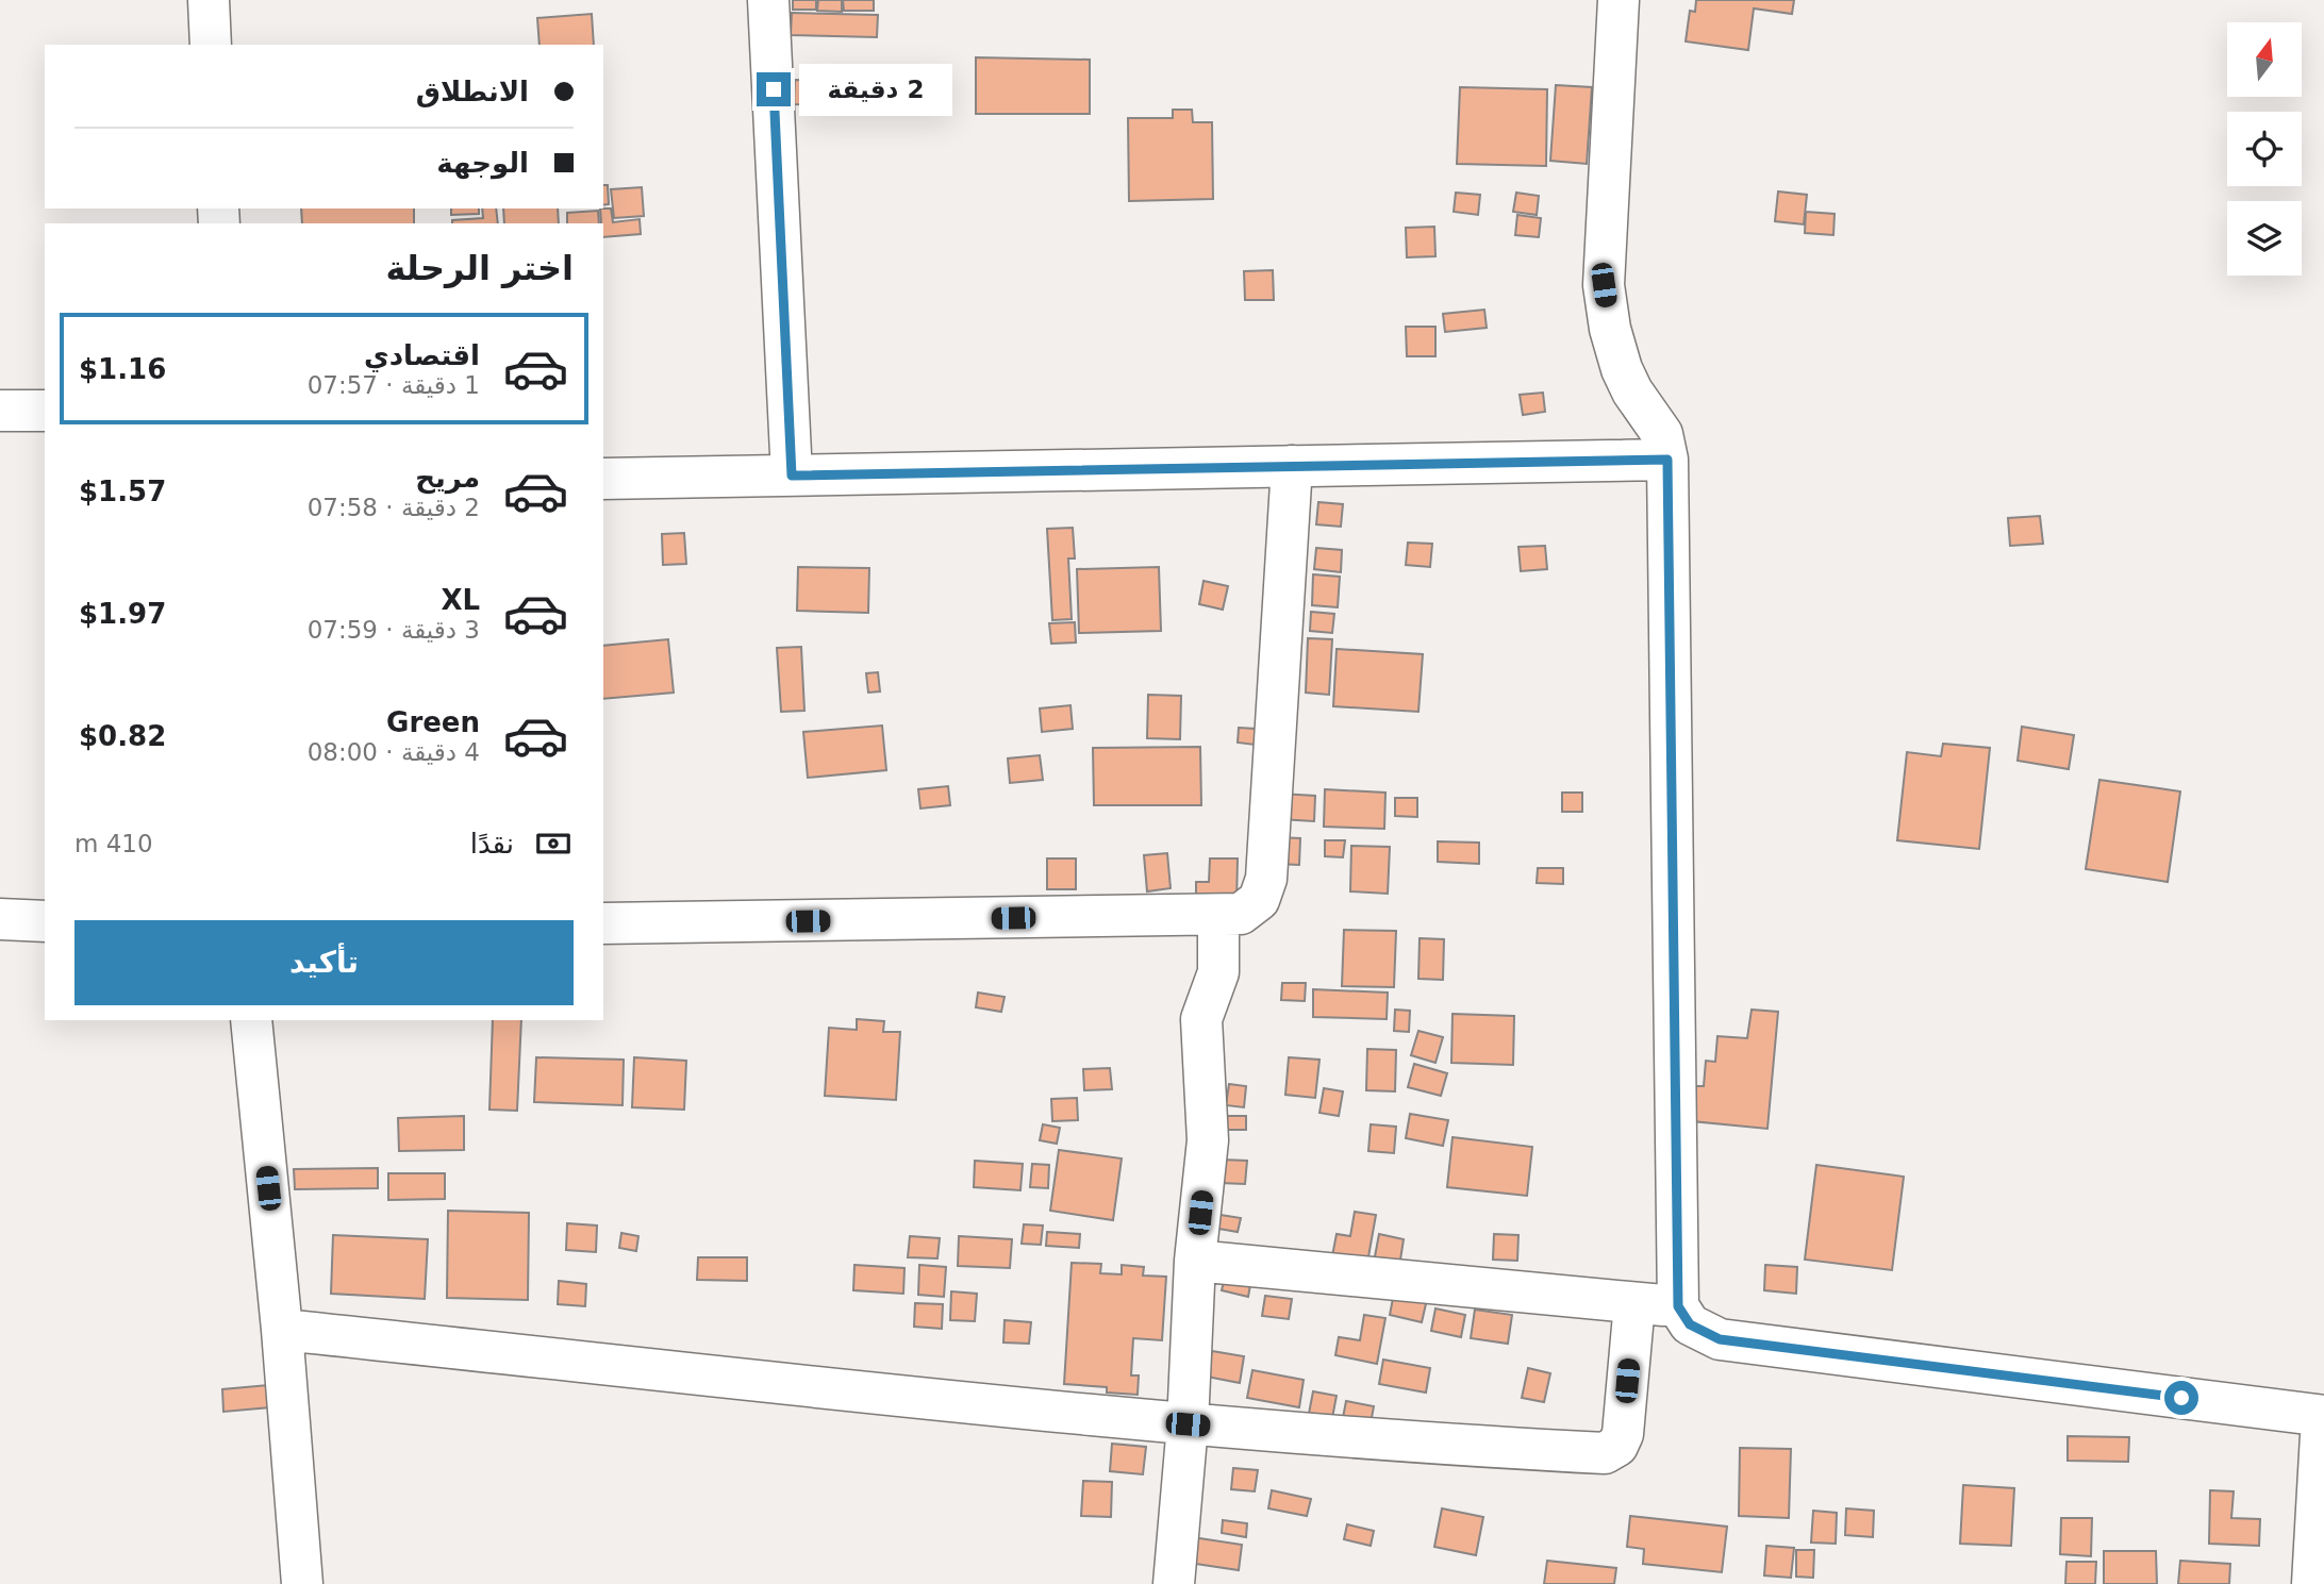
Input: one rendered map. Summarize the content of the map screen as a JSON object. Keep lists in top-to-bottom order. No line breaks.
{"north":"top","page":{"banner":["الانطلاق","الوجهة"],"bubble":"2 دقيقة","heading":"اختر الرحلة","list":[{"name":"اقتصادي","note":"1 دقيقة · 07:57","value":"$1.16"},{"name":"مريح","note":"2 دقيقة · 07:58","value":"$1.57"},{"name":"XL","note":"3 دقيقة · 07:59","value":"$1.97"},{"name":"Green","note":"4 دقيقة · 08:00","value":"$0.82"}],"pay":["نقدًا","410 m"],"buttons":"تأكيد"}}
